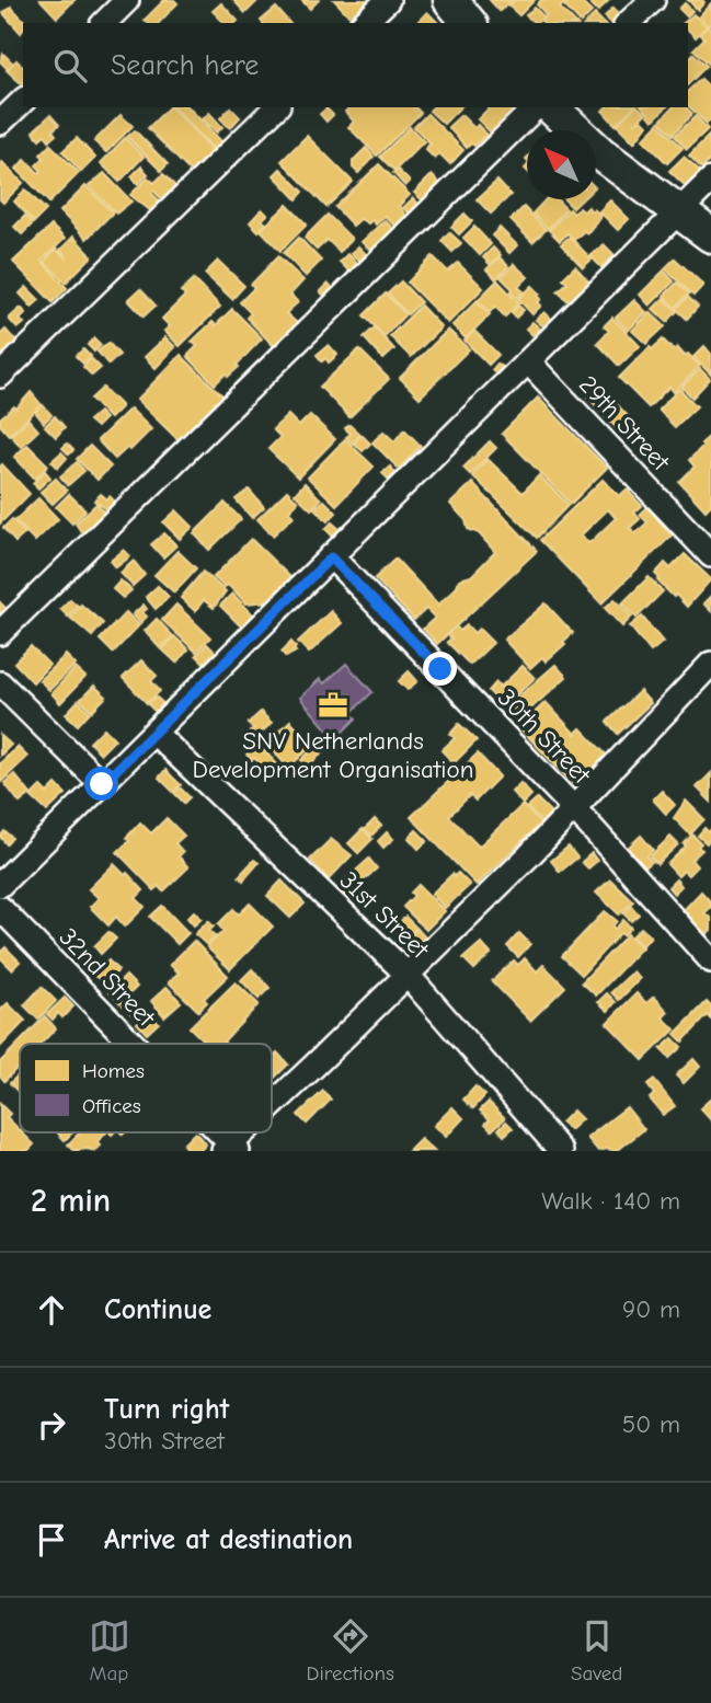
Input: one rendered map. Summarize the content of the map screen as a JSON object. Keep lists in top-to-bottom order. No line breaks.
{"streets":{"street":["29th Street","30th Street","31st Street","32nd Street"]},"places":{"office":["SNV Netherlands Development Organisation"]},"legend":["Homes","Offices"],"north":"top left","page":{"search":"Search here","heading":["2 min","Walk · 140 m"],"list":[["Continue","90 m"],["Turn right","30th Street","50 m"],"Arrive at destination"],"nav":["Map","Directions","Saved"]}}
